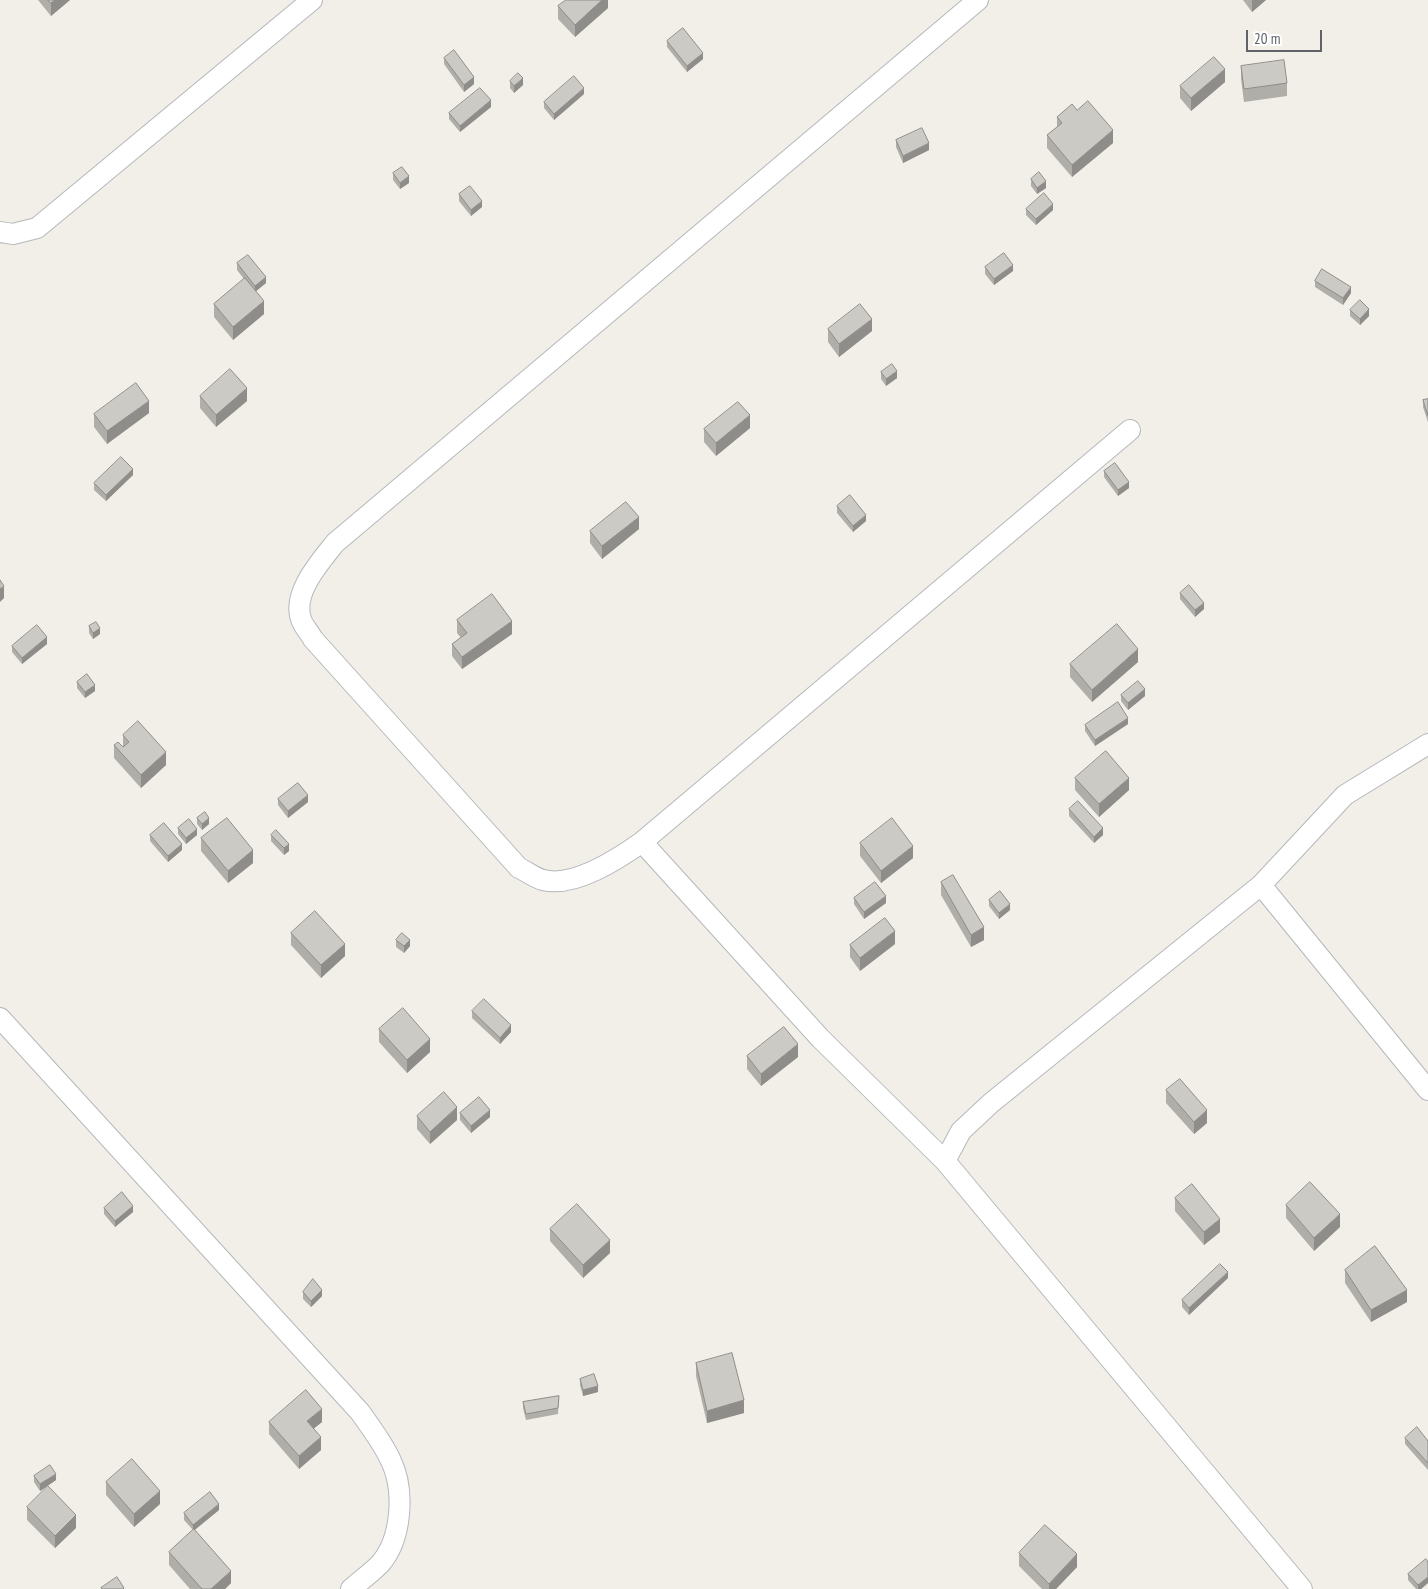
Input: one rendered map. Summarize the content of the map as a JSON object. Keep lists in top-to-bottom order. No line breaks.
{"scale_bar":"20 m"}
